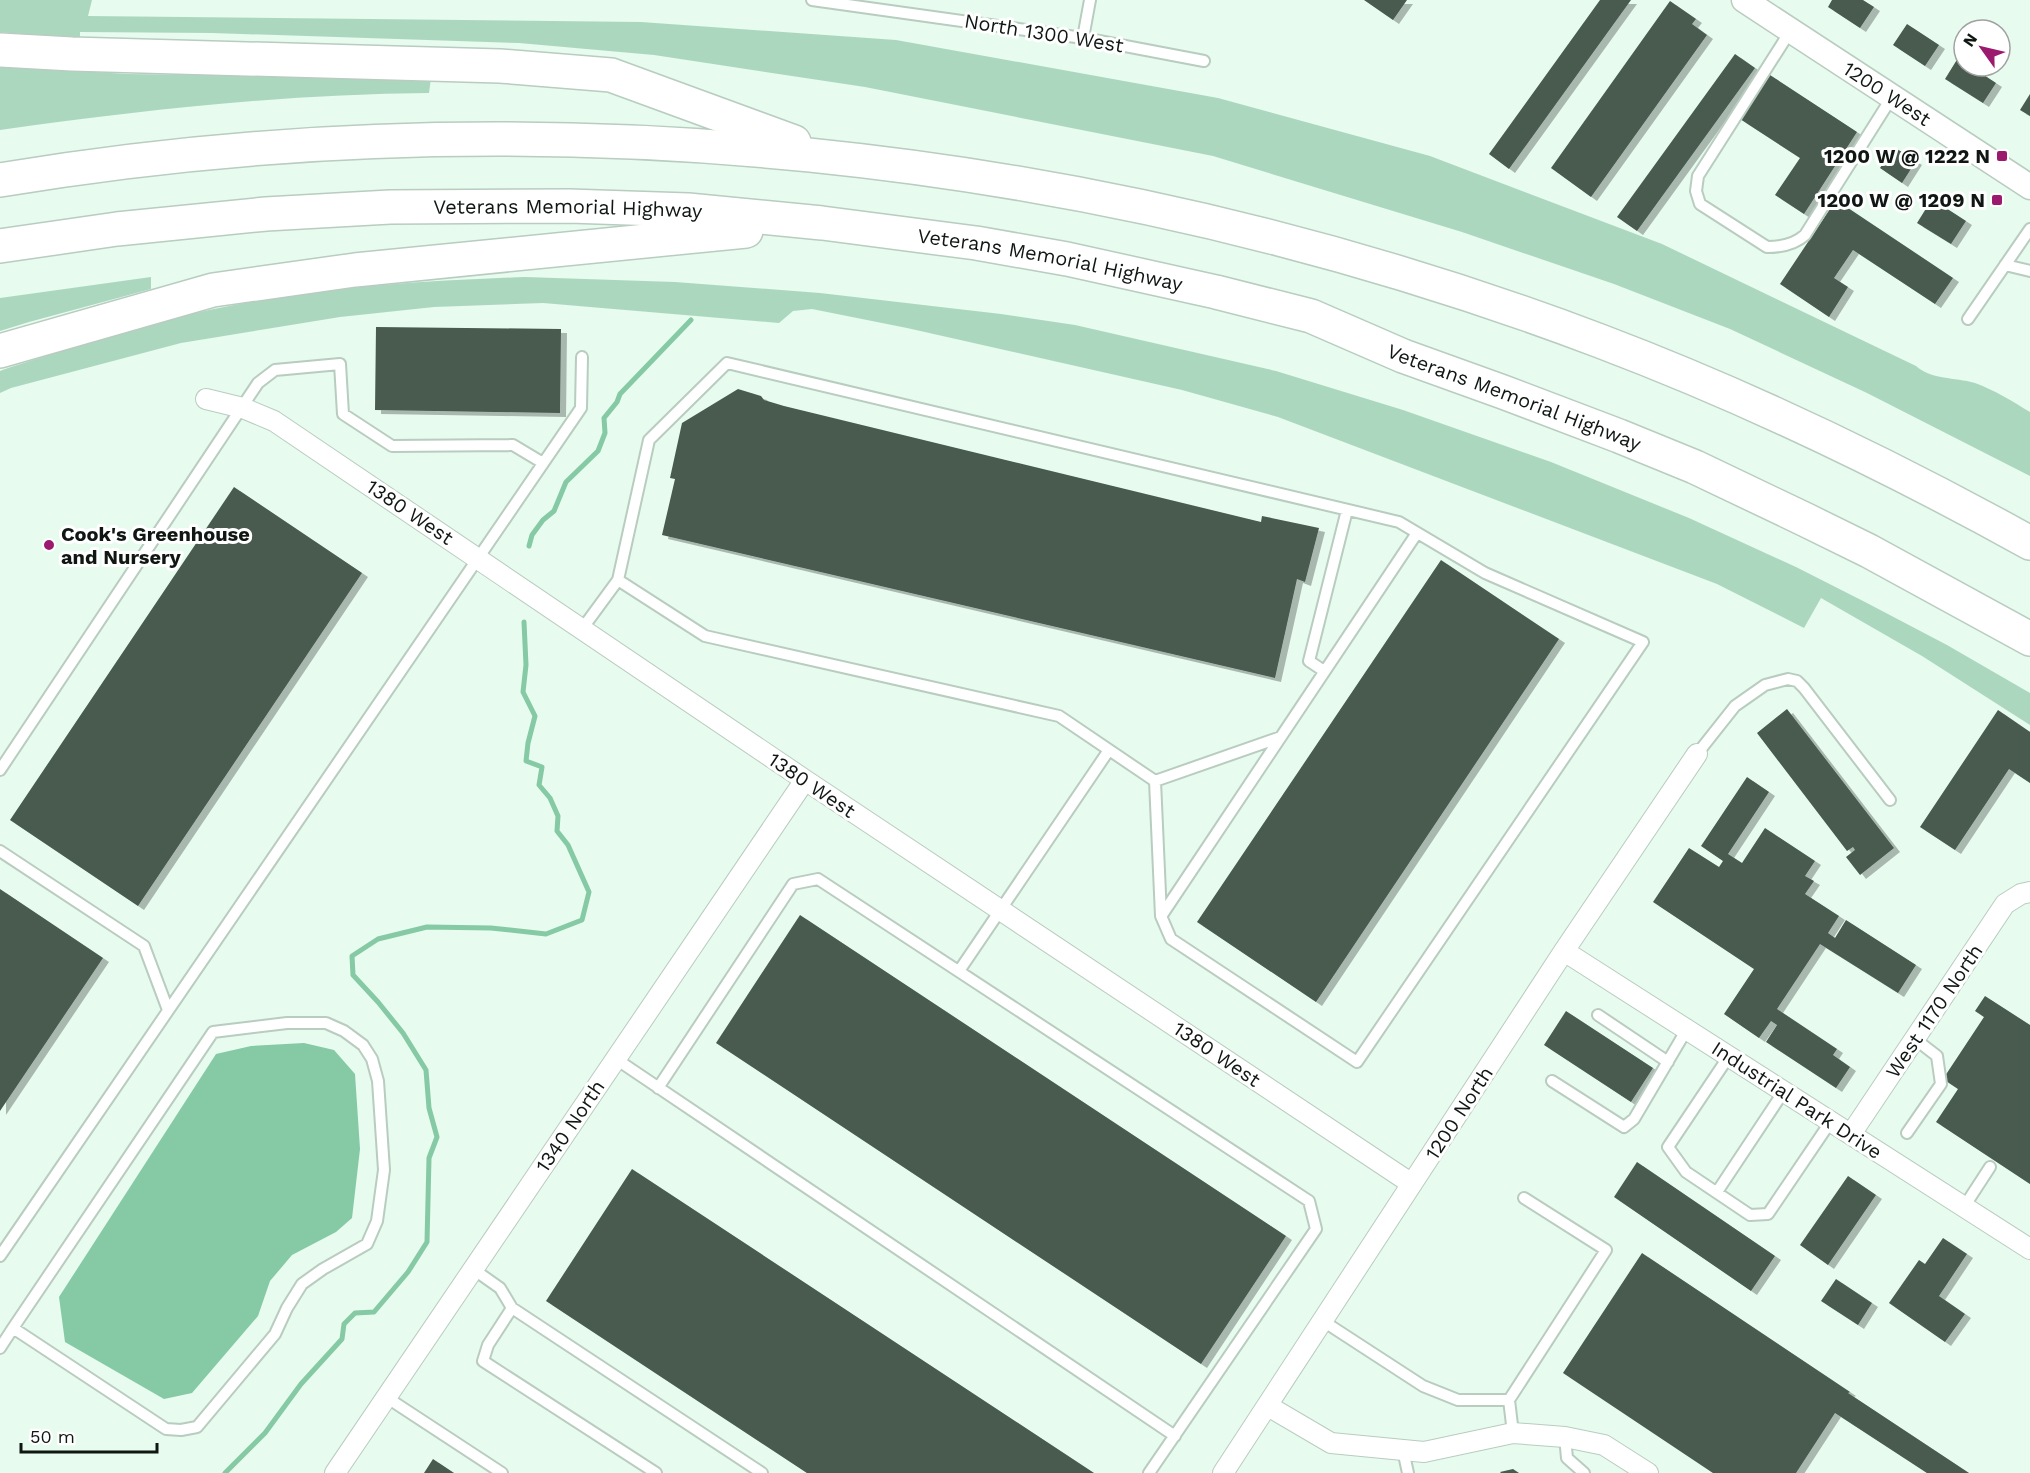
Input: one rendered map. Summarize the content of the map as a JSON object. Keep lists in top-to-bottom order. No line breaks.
{"streets":{"highway":["Veterans Memorial Highway"],"street":["1200 West","1380 West","West 1170 North","Industrial Park Drive","1200 North","1340 North"],"lane":["North 1300 West"]},"crossings":[["1380 West","1200 North"],["1380 West","1340 North"],["West 1170 North","Industrial Park Drive"],["Industrial Park Drive","1200 North"]],"places":{"transit":["1200 W @ 1222 N","1200 W @ 1209 N"],"other":["Cook's Greenhouse and Nursery"]},"scale_bar":"50 m","north":"top left"}
